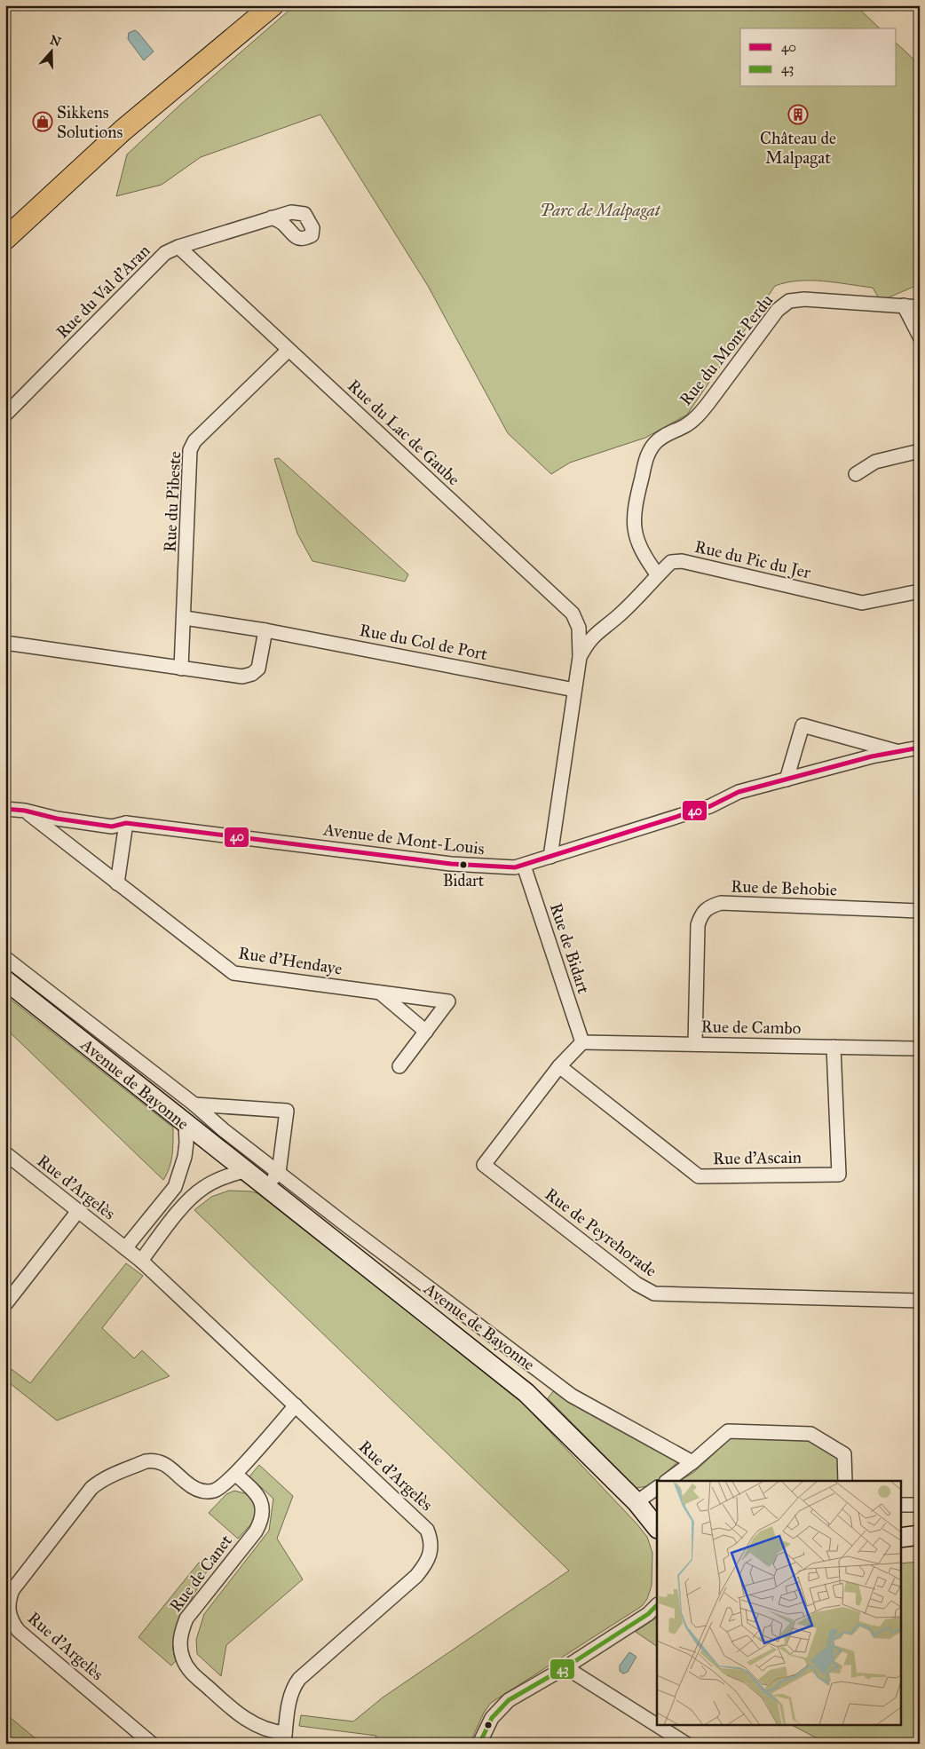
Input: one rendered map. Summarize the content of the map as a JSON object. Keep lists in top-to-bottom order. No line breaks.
{"streets":{"street":["Rue du Val d'Aran","Rue du Mont Perdu","Rue du Lac de Gaube","Rue du Pibeste","Rue du Pic du Jer","Rue du Col de Port","Avenue de Mont-Louis","Rue de Behobie","Rue de Bidart","Rue d'Hendaye","Rue de Cambo","Avenue de Bayonne","Rue d'Ascain","Rue d'Argelès","Rue de Peyrehorade","Rue de Canet"]},"crossings":[["Rue du Val d'Aran","Rue du Lac de Gaube"],["Rue du Mont Perdu","Rue du Pic du Jer"],["Rue du Lac de Gaube","Rue du Pibeste"],["Rue du Lac de Gaube","Rue du Pic du Jer"],["Rue du Pibeste","Rue du Col de Port"],["Rue du Pic du Jer","Rue du Col de Port"],["Rue du Pic du Jer","Avenue de Mont-Louis"],["Avenue de Mont-Louis","Rue de Bidart"],["Avenue de Mont-Louis","Rue d'Hendaye"],["Rue de Behobie","Rue de Cambo"],["Rue de Bidart","Rue de Cambo"],["Rue de Bidart","Rue de Peyrehorade"],["Rue de Cambo","Rue d'Ascain"],["Rue de Cambo","Rue de Peyrehorade"],["Rue d'Ascain","Rue de Peyrehorade"],["Rue d'Argelès","Rue de Canet"]],"parks":["Parc de Malpagat"],"places":{"building":["Château de Malpagat"],"shop":["Sikkens Solutions"],"other":["Bidart"]},"lines":["transit line 40","transit line 43"],"legend":["40","43"],"north":"top"}
